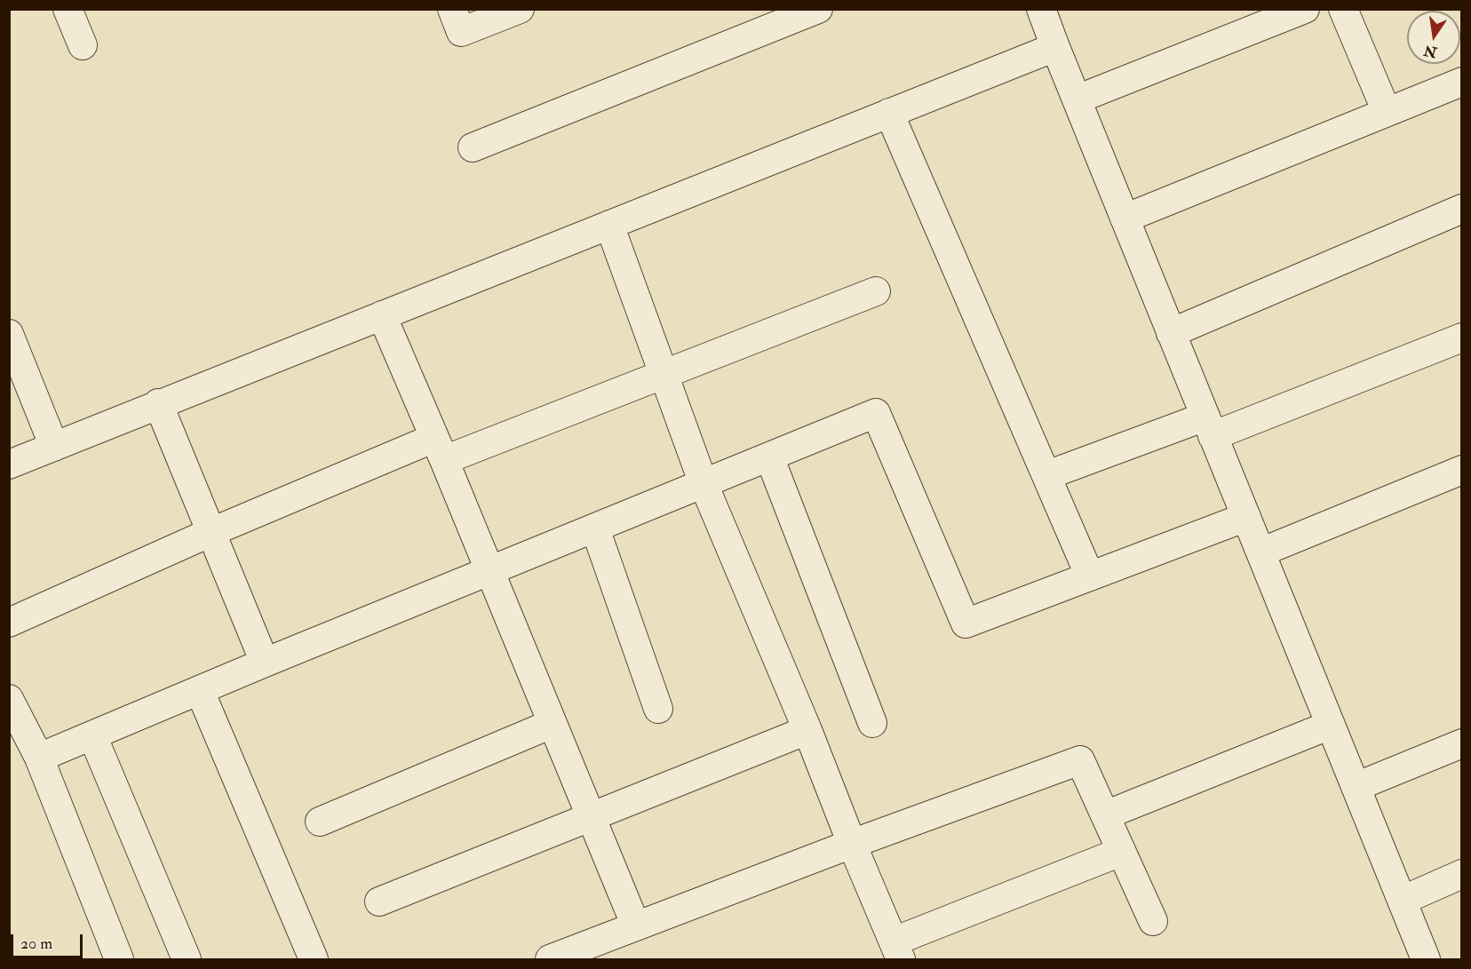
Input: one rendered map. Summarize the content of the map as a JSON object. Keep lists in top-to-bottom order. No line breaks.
{"scale_bar":"20 m","north":"bottom"}
